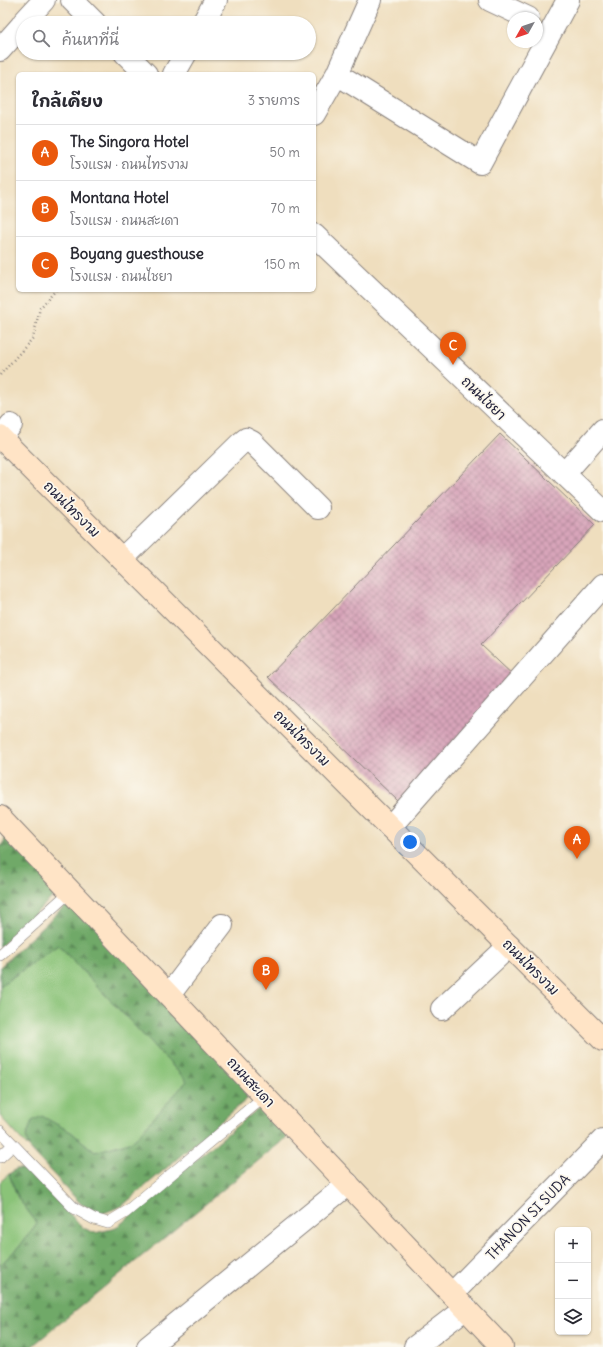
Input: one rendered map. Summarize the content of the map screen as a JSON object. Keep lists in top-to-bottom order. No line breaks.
{"streets":{"street":["ถนนไชยา","ถนนไทรงาม","ถนนสะเดา","THANON SI SUDA"]},"crossings":[["ถนนสะเดา","THANON SI SUDA"]],"north":"bottom left","page":{"search":"ค้นหาที่นี่","heading":["ใกล้เคียง","3 รายการ"],"list":[{"mark":"A","name":"The Singora Hotel","note":"โรงแรม · ถนนไทรงาม","value":"50 m"},{"mark":"B","name":"Montana Hotel","note":"โรงแรม · ถนนสะเดา","value":"70 m"},{"mark":"C","name":"Boyang guesthouse","note":"โรงแรม · ถนนไชยา","value":"150 m"}],"pins":["C","A","B"],"map_buttons":["+","−"]}}
